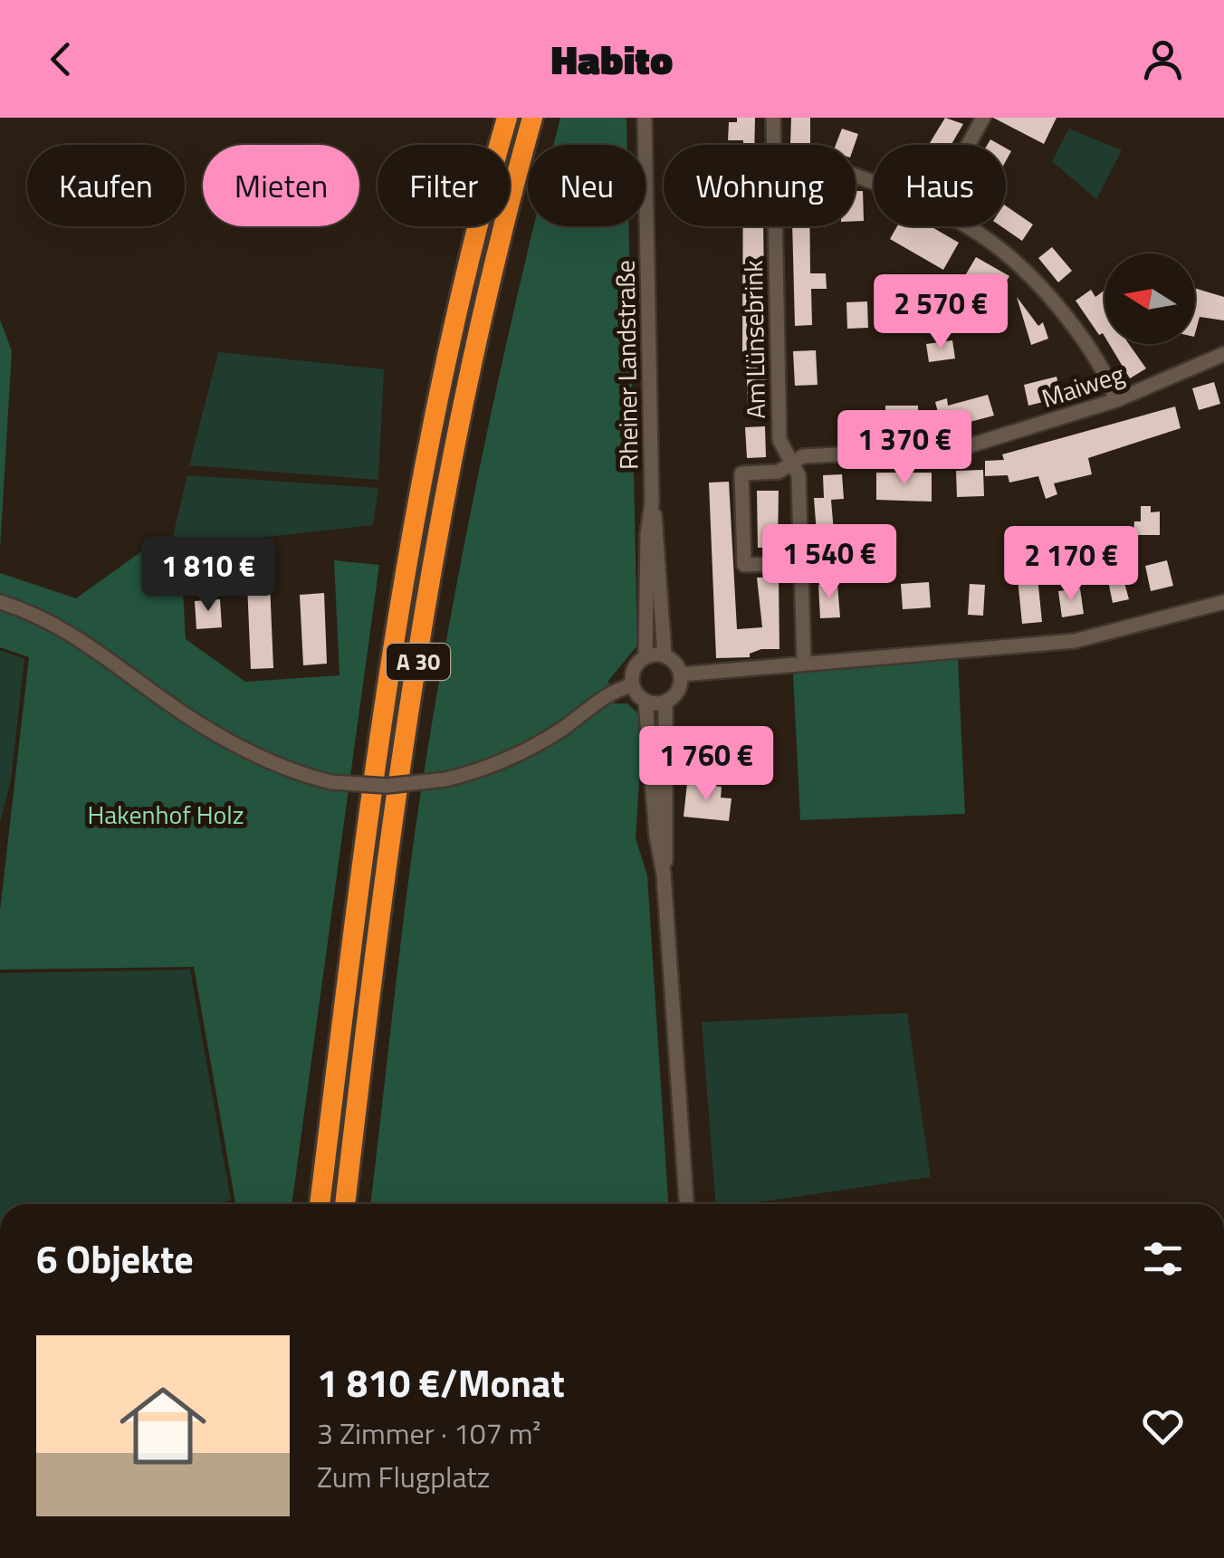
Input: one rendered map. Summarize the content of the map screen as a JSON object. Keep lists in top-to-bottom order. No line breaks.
{"streets":{"highway":["A 30"],"street":["Am Lünsebrink","Rheiner Landstraße","Maiweg"]},"crossings":[["Am Lünsebrink","Maiweg"]],"parks":["Hakenhof Holz"],"north":"left","page":{"header":"Habito","chip":["Kaufen","Mieten","Filter","Neu","Wohnung","Haus"],"price":["2 570 €","1 370 €","1 540 €","2 170 €","1 810 €","1 760 €"],"heading":"6 Objekte","list":[{"name":"1 810 €/Monat","note":"3 Zimmer · 107 m² · Zum Flugplatz"}]}}
